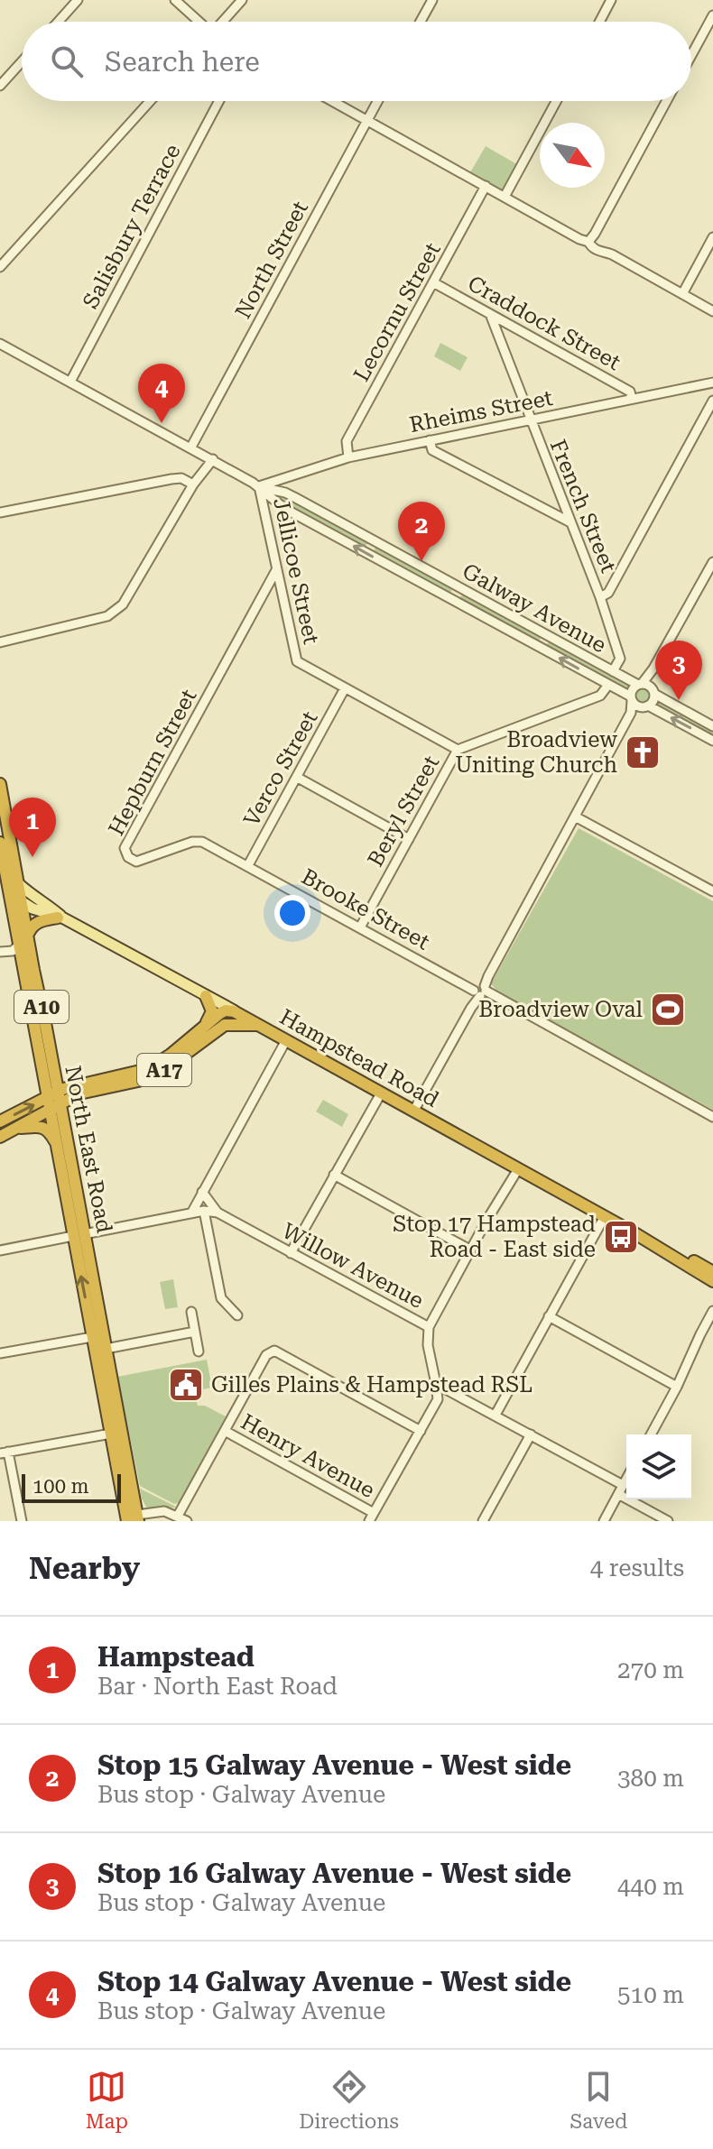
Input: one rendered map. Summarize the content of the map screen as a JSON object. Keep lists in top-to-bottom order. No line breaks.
{"streets":{"highway":["A10","Hampstead Road","A17","North East Road"],"street":["Salisbury Terrace","North Street","Lecornu Street","Craddock Street","Rheims Street","French Street","Jellicoe Street","Galway Avenue","Hepburn Street","Verco Street","Beryl Street","Brooke Street","Willow Avenue","Henry Avenue"]},"crossings":[["Salisbury Terrace","Galway Avenue"],["North Street","Galway Avenue"],["Lecornu Street","Craddock Street"],["Lecornu Street","Rheims Street"],["Craddock Street","Rheims Street"],["Craddock Street","French Street"],["Rheims Street","French Street"],["Rheims Street","Jellicoe Street"],["Rheims Street","Galway Avenue"],["French Street","Galway Avenue"],["Jellicoe Street","Galway Avenue"],["Jellicoe Street","Hepburn Street"],["Jellicoe Street","Verco Street"],["Jellicoe Street","Beryl Street"],["Hepburn Street","Verco Street"],["Hepburn Street","Brooke Street"],["Verco Street","Brooke Street"],["Beryl Street","Brooke Street"],["Hampstead Road","A17"],["Hampstead Road","North East Road"],["A17","North East Road"],["North East Road","Willow Avenue"]],"places":{"church":["Broadview Uniting Church"],"sports":["Broadview Oval"],"bus stop":["Stop 17 Hampstead Road - East side"],"public building":["Gilles Plains & Hampstead RSL"]},"scale_bar":"100 m","north":"bottom right","page":{"search":"Search here","pins":["4","2","3","1"],"scale":"100 m","heading":["Nearby","4 results"],"list":[{"mark":"1","name":"Hampstead","note":"Bar · North East Road","value":"270 m"},{"mark":"2","name":"Stop 15 Galway Avenue - West side","note":"Bus stop · Galway Avenue","value":"380 m"},{"mark":"3","name":"Stop 16 Galway Avenue - West side","note":"Bus stop · Galway Avenue","value":"440 m"},{"mark":"4","name":"Stop 14 Galway Avenue - West side","note":"Bus stop · Galway Avenue","value":"510 m"}],"nav":["Map","Directions","Saved"]}}
